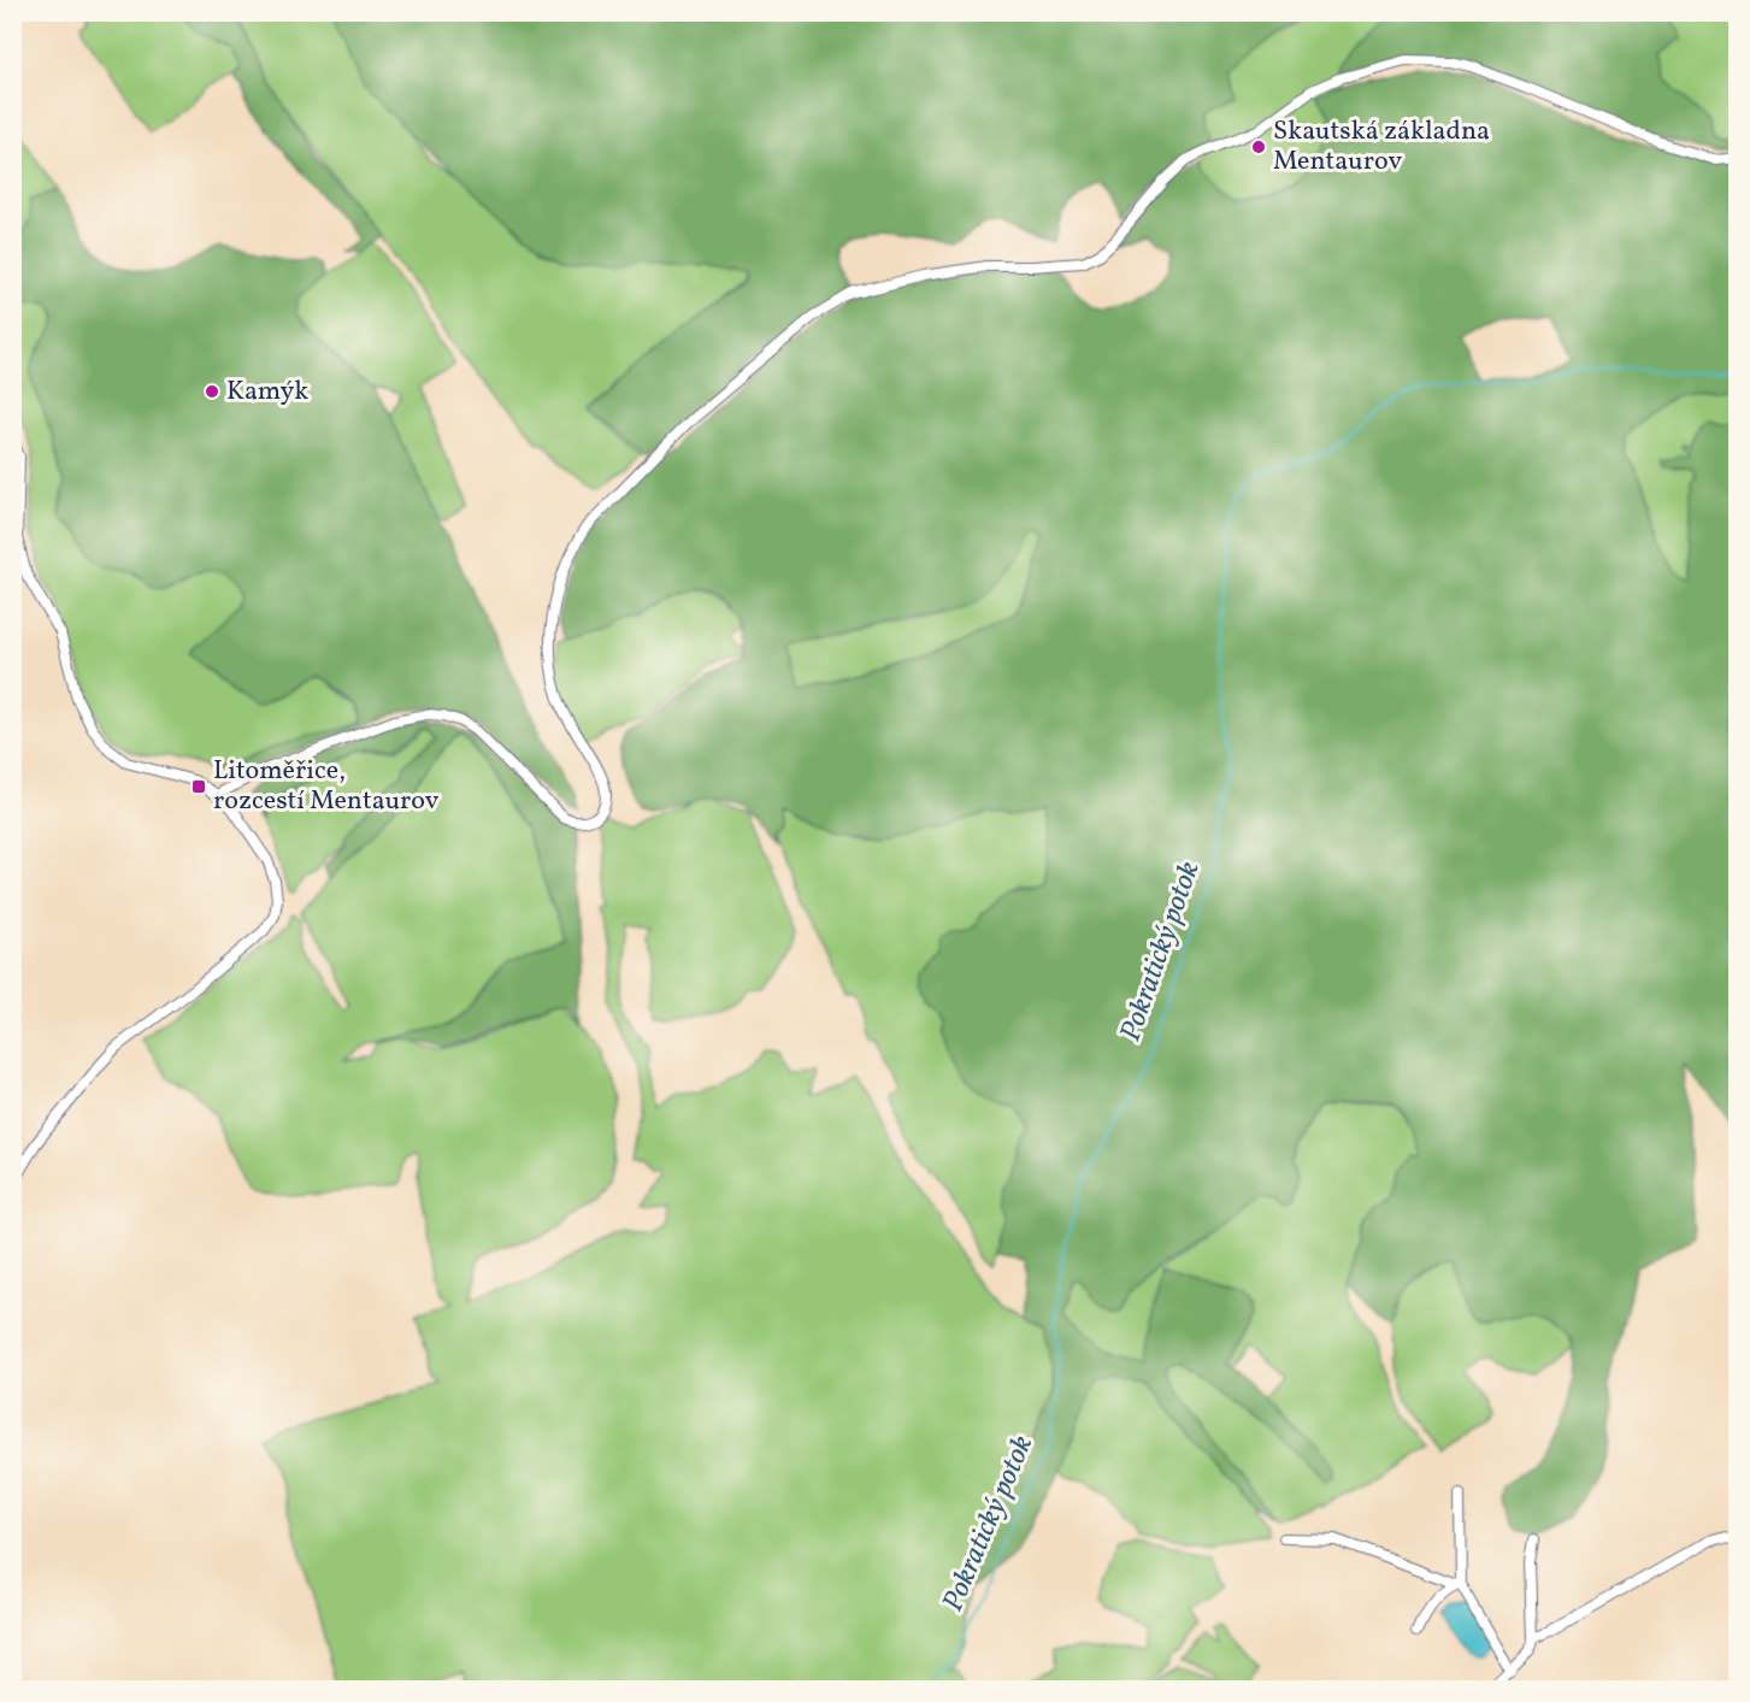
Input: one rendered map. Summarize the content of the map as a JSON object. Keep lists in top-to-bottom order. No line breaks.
{"water":["Pokratický potok"],"places":{"other":["Skautská základna Mentaurov","Kamýk"],"transit":["Litoměřice, rozcestí Mentaurov"]}}
